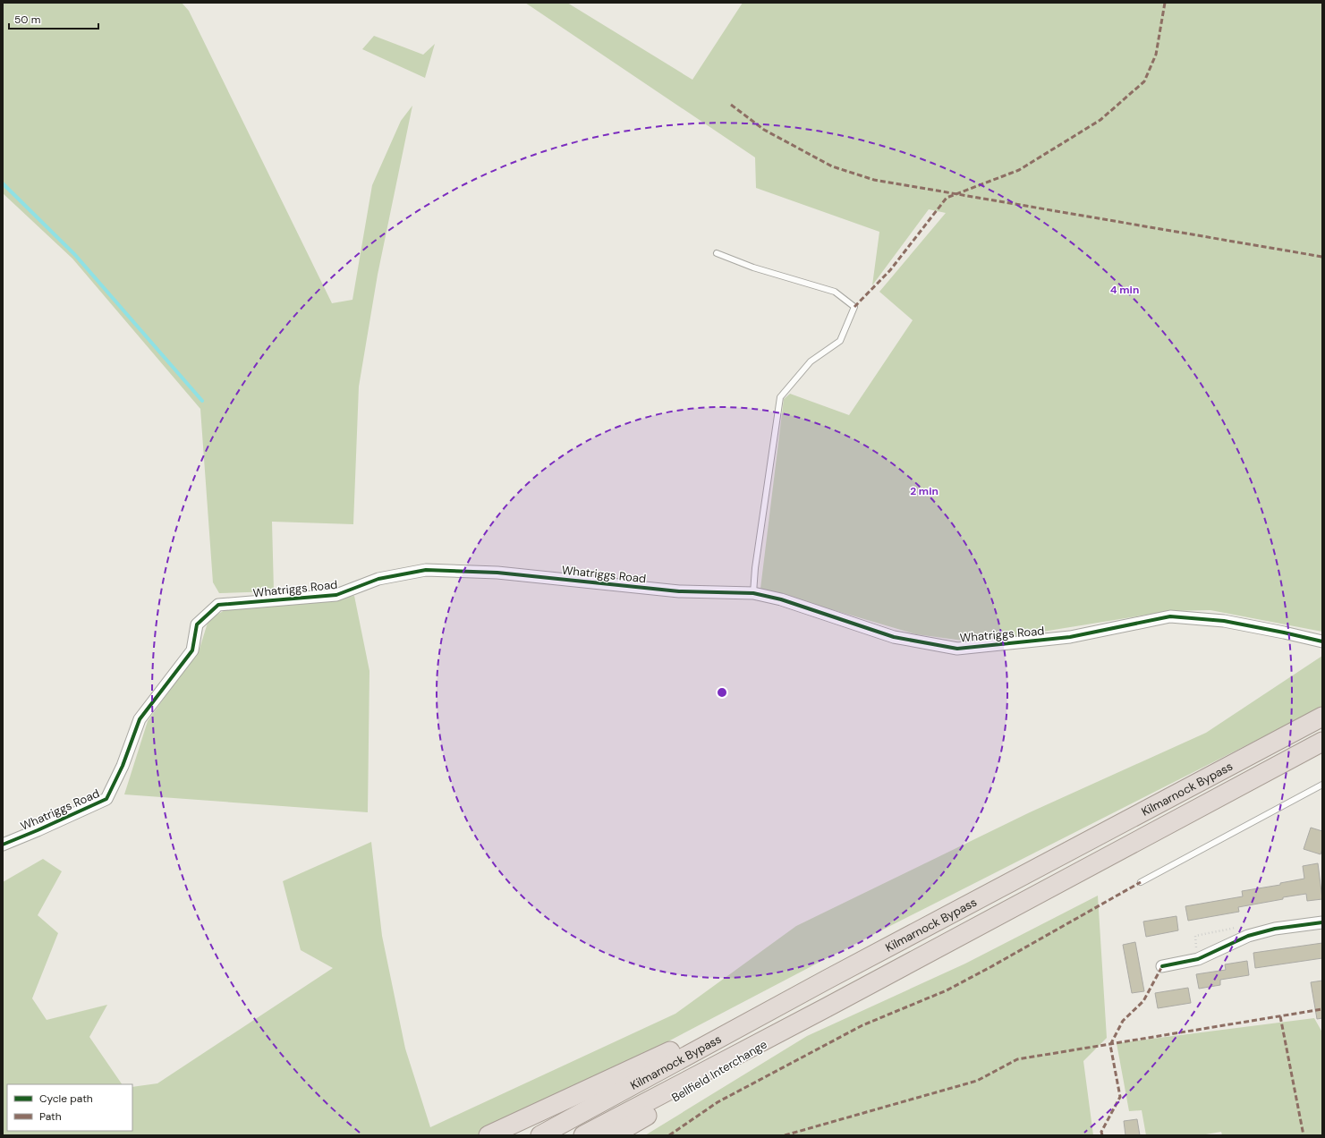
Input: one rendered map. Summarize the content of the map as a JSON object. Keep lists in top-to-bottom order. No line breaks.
{"streets":{"highway":["Kilmarnock Bypass","Bellfield Interchange"],"street":["Whatriggs Road"]},"crossings":[["Kilmarnock Bypass","Bellfield Interchange"]],"legend":["Cycle path","Path"],"scale_bar":"50 m","rings":["4 min","2 min"]}
